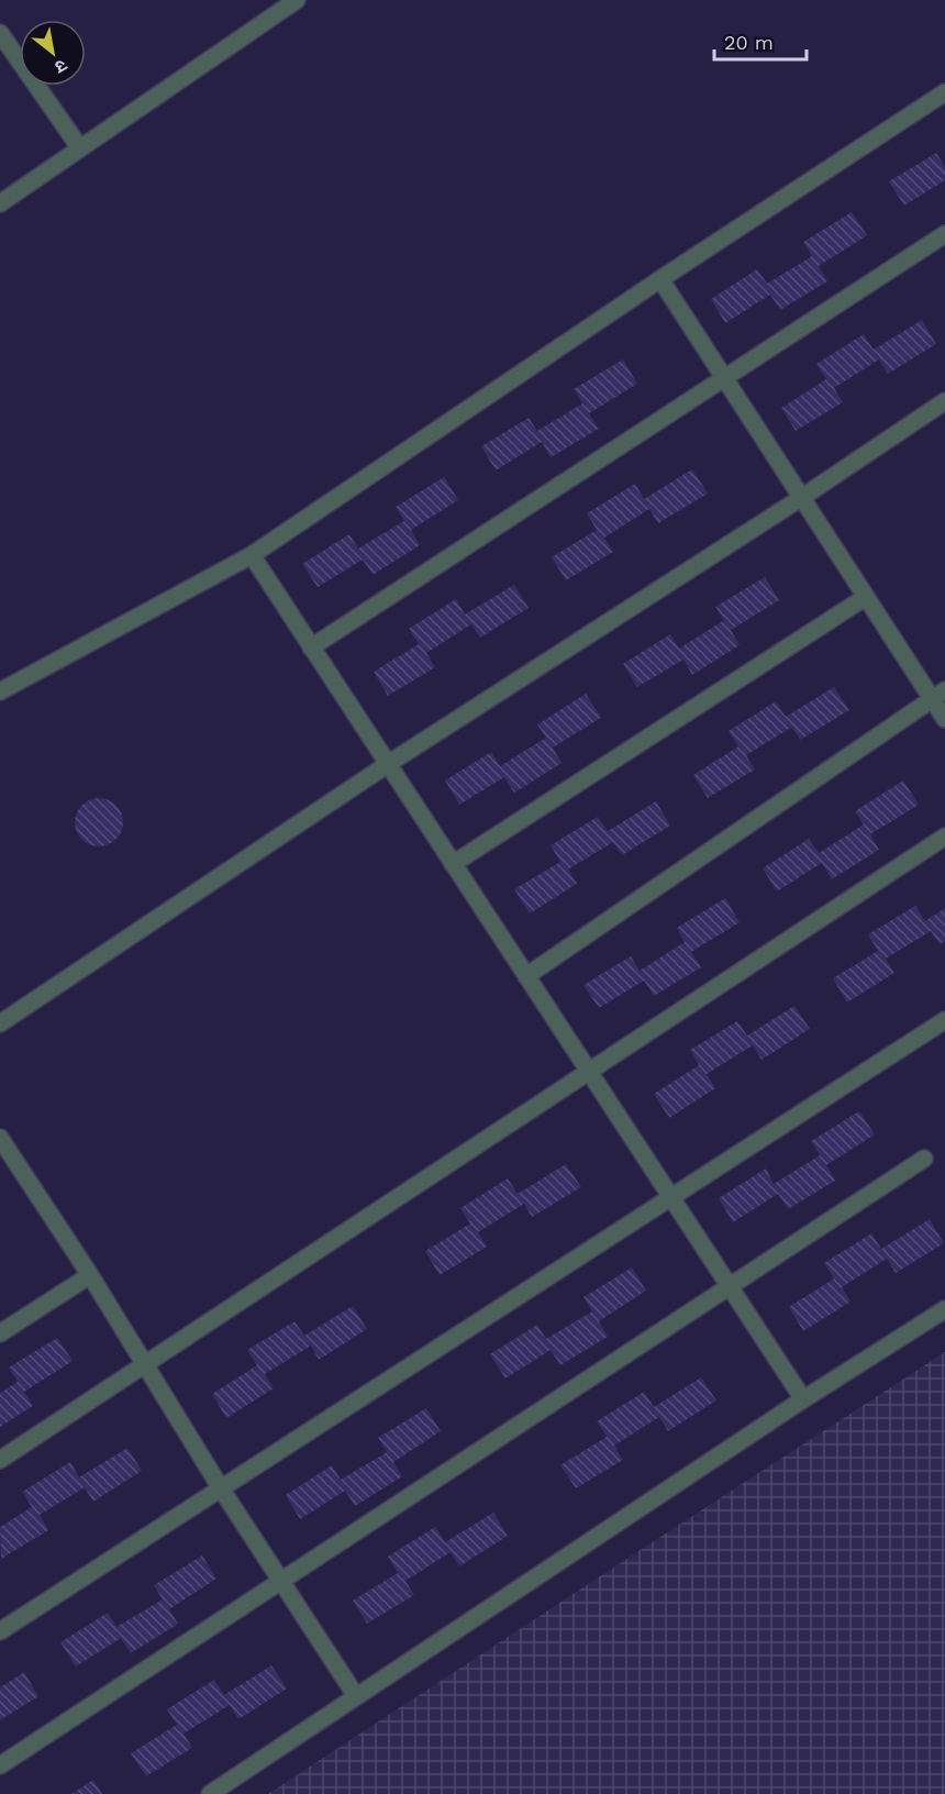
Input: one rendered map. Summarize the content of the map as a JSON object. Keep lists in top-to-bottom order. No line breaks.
{"scale_bar":"20 m","north":"bottom right"}
